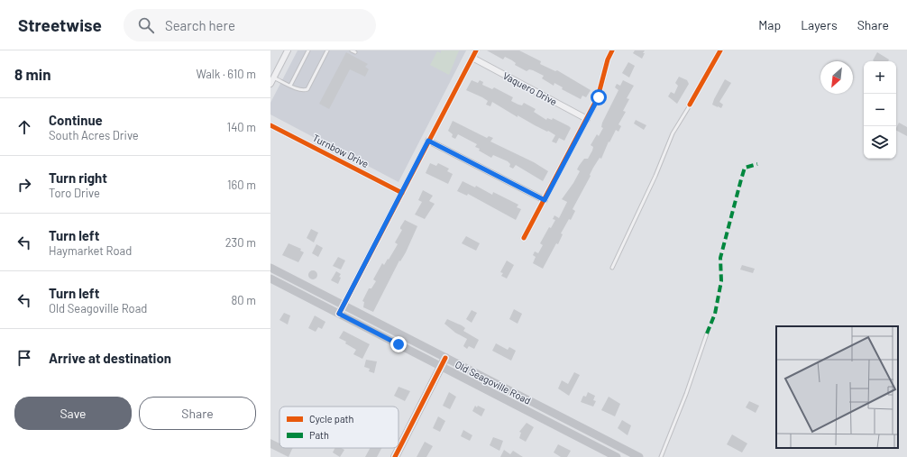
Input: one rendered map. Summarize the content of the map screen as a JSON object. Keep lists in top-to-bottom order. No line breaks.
{"streets":{"main road":["Old Seagoville Road"],"street":["Vaquero Drive","Turnbow Drive"]},"legend":["Cycle path","Path"],"north":"bottom left","page":{"header":"Streetwise","search":"Search here","nav":["Map","Layers","Share"],"heading":["8 min","Walk · 610 m"],"map_buttons":["+","−"],"list":[["Continue","South Acres Drive","140 m"],["Turn right","Toro Drive","160 m"],["Turn left","Haymarket Road","230 m"],["Turn left","Old Seagoville Road","80 m"],"Arrive at destination"],"buttons":["Save","Share"]}}
